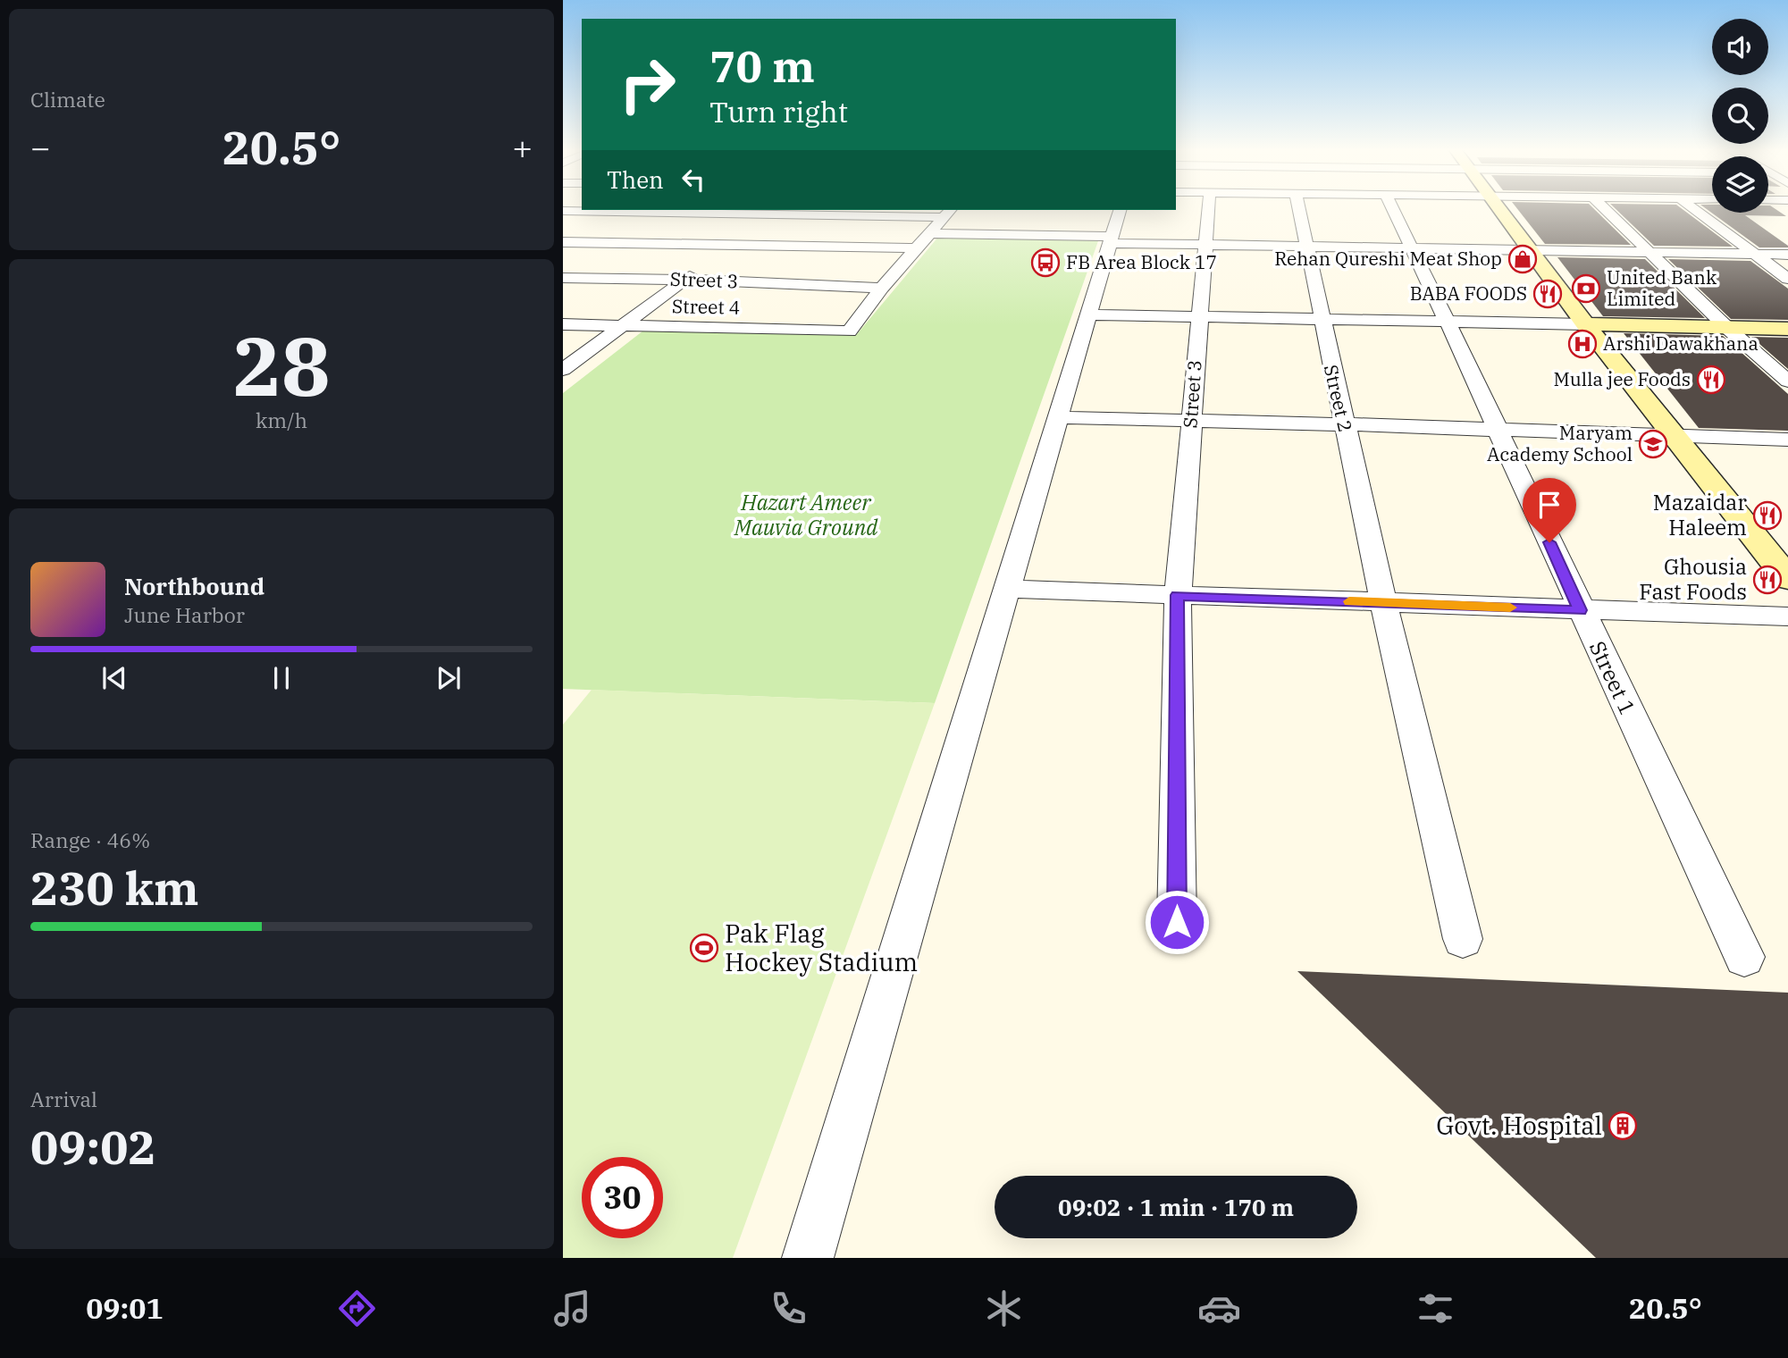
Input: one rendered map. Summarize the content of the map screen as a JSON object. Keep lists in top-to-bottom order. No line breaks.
{"streets":{"street":["Street 3","Street 4","Street 2","Street 1"]},"crossings":[["Street 3","Street 4"]],"parks":["Hazart Ameer Mauvia Ground"],"places":{"shop":["Rehan Qureshi Meat Shop"],"bus stop":["FB Area Block 17"],"bank":["United Bank Limited"],"restaurant":["BABA FOODS","Mulla jee Foods","Mazaidar Haleem","Ghousia Fast Foods"],"hospital":["Arshi Dawakhana"],"school or university":["Maryam Academy School"],"sports":["Pak Flag Hockey Stadium"],"building":["Govt. Hospital"]},"page":{"tile":["Climate",["28","km/h"],["Range · 46%","230 km"],["Arrival","09:02"]],"turn":["70 m","Turn right"],"heat":["−","20.5°","+"],"then":"Then","song":["Northbound","June Harbor"],"limit":"30","trip":"09:02 · 1 min · 170 m","tabs":["09:01","20.5°"]}}
